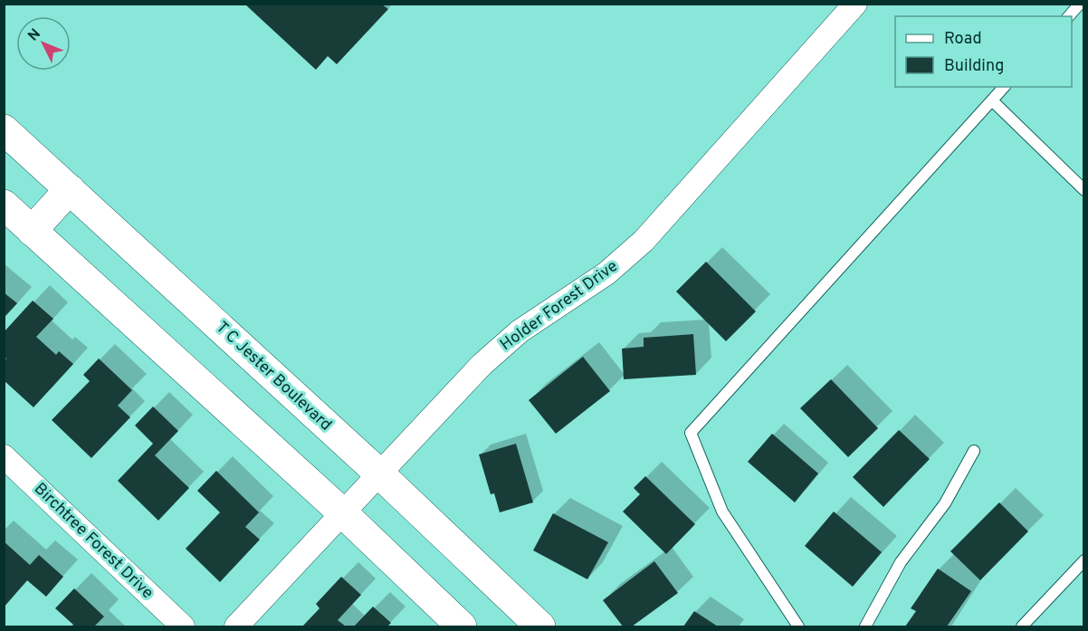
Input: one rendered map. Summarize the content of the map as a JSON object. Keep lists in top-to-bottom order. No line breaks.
{"streets":{"main road":["T C Jester Boulevard"],"street":["Holder Forest Drive","Birchtree Forest Drive"]},"crossings":[["Holder Forest Drive","T C Jester Boulevard"]],"legend":["Road","Building"],"north":"top left"}
